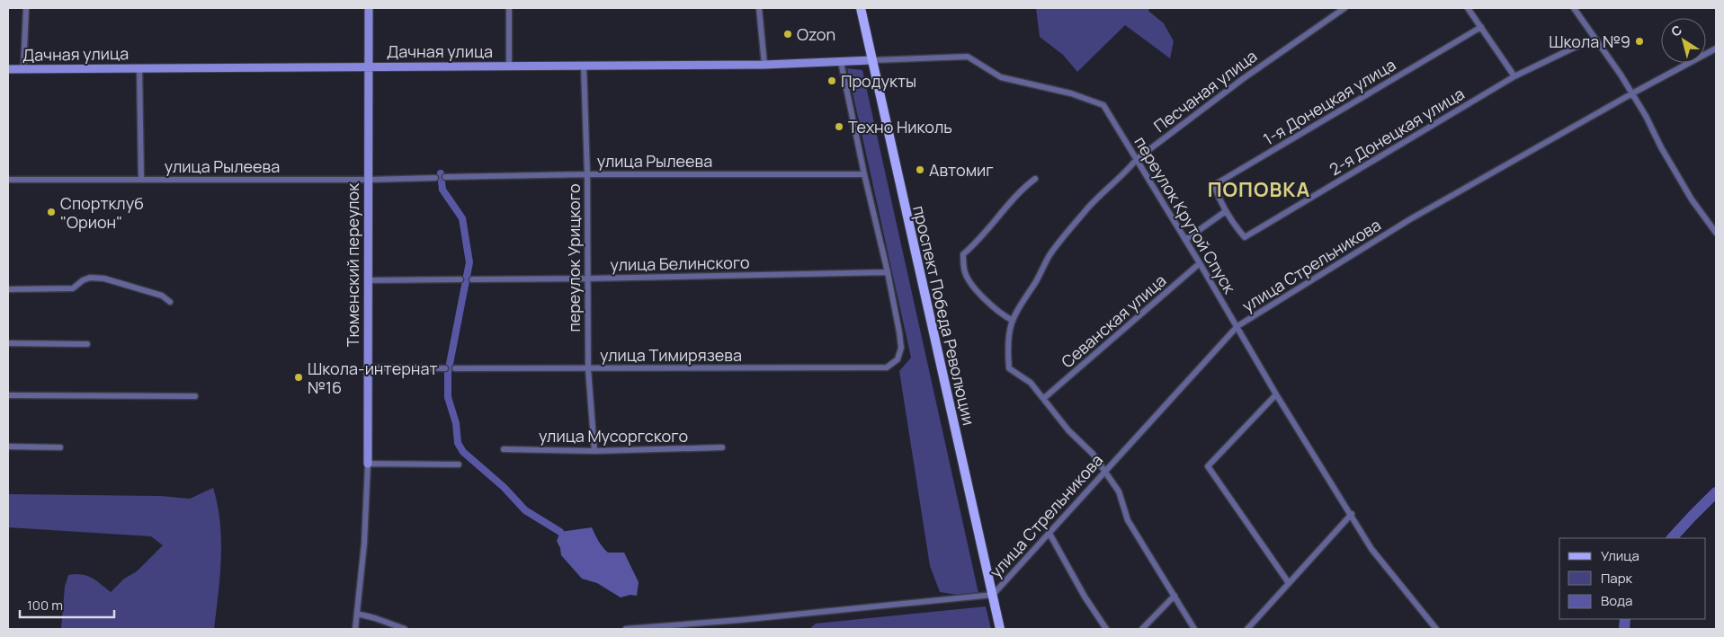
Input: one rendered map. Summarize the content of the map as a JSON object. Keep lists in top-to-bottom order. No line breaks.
{"streets":{"main road":["проспект Победа Революции"],"street":["Дачная улица","Песчаная улица","1-я Донецкая улица","2-я Донецкая улица","улица Рылеева","переулок Крутой Спуск","переулок Урицкого","улица Белинского","Тюменский переулок","улица Стрельникова","Севанская улица","улица Тимирязева","улица Мусоргского"]},"crossings":[["Дачная улица","переулок Крутой Спуск"],["Дачная улица","переулок Урицкого"],["Дачная улица","Тюменский переулок"],["Дачная улица","проспект Победа Революции"],["Песчаная улица","переулок Крутой Спуск"],["Песчаная улица","Севанская улица"],["1-я Донецкая улица","2-я Донецкая улица"],["улица Рылеева","переулок Урицкого"],["улица Рылеева","Тюменский переулок"],["переулок Крутой Спуск","улица Стрельникова"],["переулок Крутой Спуск","проспект Победа Революции"],["переулок Крутой Спуск","Севанская улица"],["переулок Урицкого","улица Белинского"],["переулок Урицкого","улица Тимирязева"],["переулок Урицкого","улица Мусоргского"],["улица Белинского","улица Тимирязева"],["улица Стрельникова","проспект Победа Революции"]],"districts":["ПОПОВКА"],"places":["Ozon","Школа №9","Продукты","Техно Николь","Автомиг","Спортклуб \"Орион\"","Школа-интернат №16"],"legend":["Улица","Парк","Вода"],"scale_bar":"100 m","north":"top left"}
